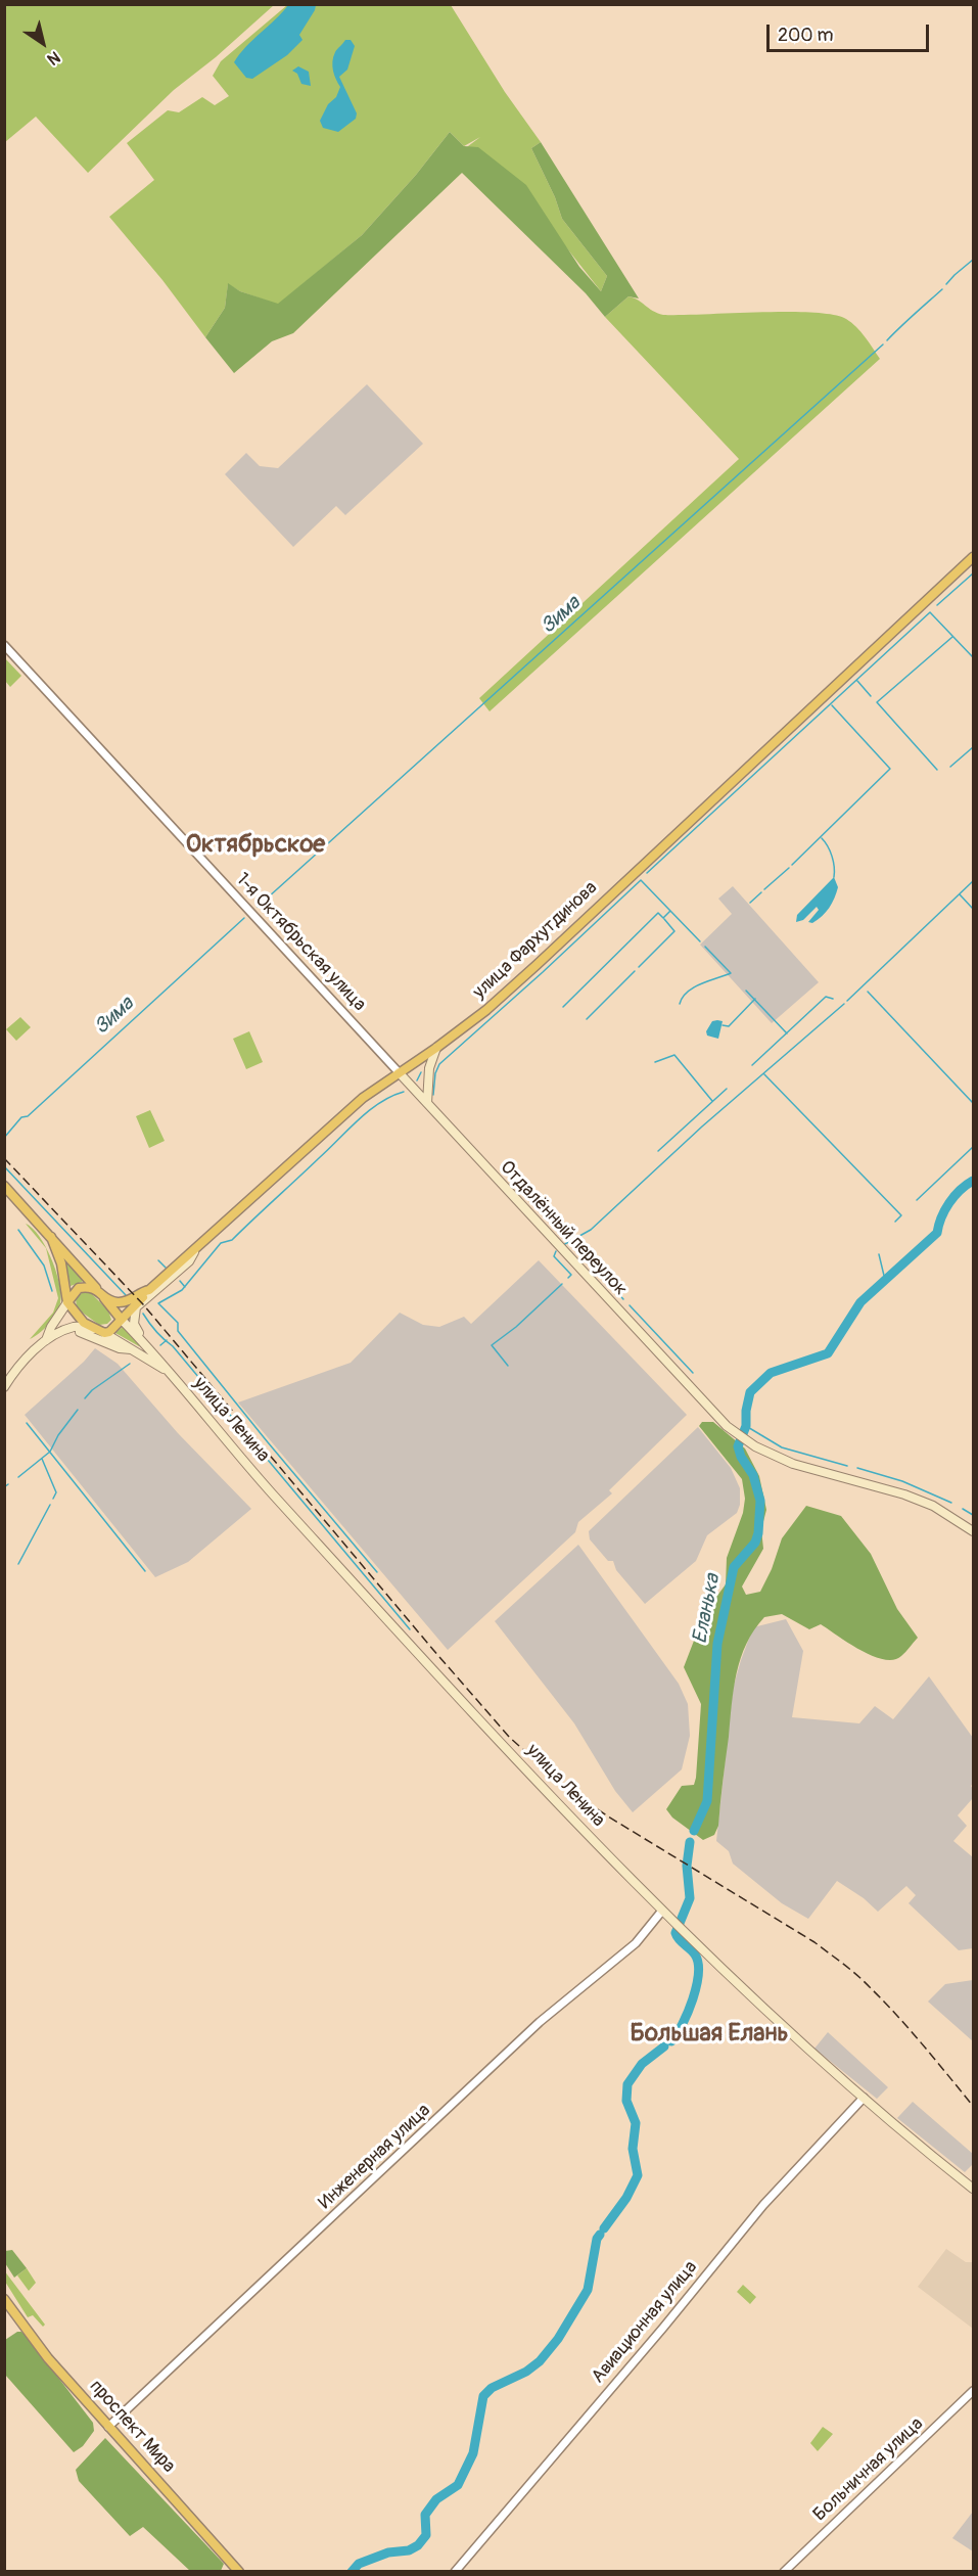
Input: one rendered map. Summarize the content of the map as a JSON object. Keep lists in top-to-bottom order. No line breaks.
{"streets":{"main road":["улица Фархутдинова","Отдалённый переулок","улица Ленина","проспект Мира"],"street":["1-я Октябрьская улица","Инженерная улица","Авиационная улица","Больничная улица"]},"crossings":[["улица Фархутдинова","1-я Октябрьская улица"],["улица Фархутдинова","Отдалённый переулок"],["1-я Октябрьская улица","Отдалённый переулок"],["улица Ленина","Инженерная улица"],["улица Ленина","Авиационная улица"],["Инженерная улица","проспект Мира"]],"districts":["Октябрьское","Большая Елань"],"water":["Зима","Еланька"],"scale_bar":"200 m","north":"bottom right"}
